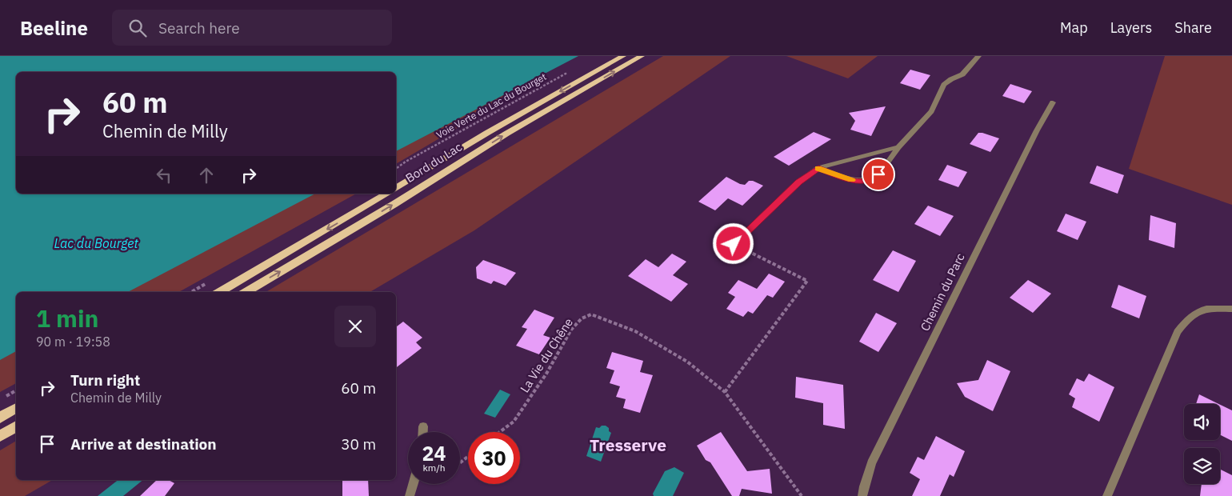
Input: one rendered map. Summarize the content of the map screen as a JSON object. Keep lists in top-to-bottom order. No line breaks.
{"streets":{"main road":["Bord du Lac"],"street":["Chemin du Parc"],"path":["Voie Verte du Lac du Bourget","La Vie du Chêne"]},"districts":["Tresserve"],"water":["Lac du Bourget"],"page":{"header":"Beeline","search":"Search here","nav":["Map","Layers","Share"],"turn":["60 m","Chemin de Milly"],"heading":["1 min","90 m · 19:58"],"list":[{"name":"Turn right","note":"Chemin de Milly","value":"60 m"},{"name":"Arrive at destination","value":"30 m"}],"speed":"24 km/h","limit":"30"}}
